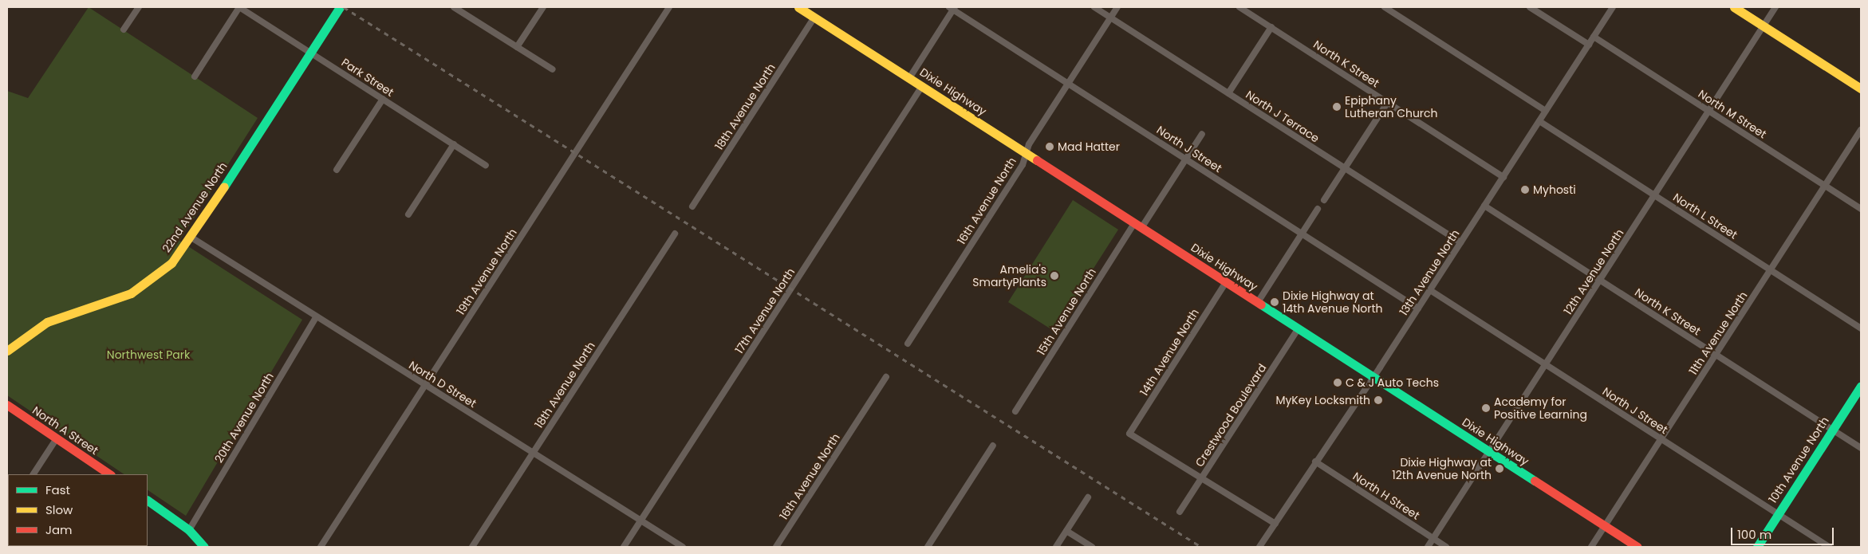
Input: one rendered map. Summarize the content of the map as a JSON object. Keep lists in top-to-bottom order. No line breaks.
{"streets":{"main road":["Dixie Highway","22nd Avenue North","North A Street","10th Avenue North"],"street":["North K Street","Park Street","18th Avenue North","North M Street","North J Terrace","North J Street","16th Avenue North","North L Street","19th Avenue North","12th Avenue North","13th Avenue North","17th Avenue North","15th Avenue North","11th Avenue North","14th Avenue North","North D Street","Crestwood Boulevard","20th Avenue North","North H Street"]},"crossings":[["North K Street","12th Avenue North"],["North K Street","13th Avenue North"],["North K Street","11th Avenue North"],["North K Street","10th Avenue North"],["Park Street","22nd Avenue North"],["Dixie Highway","18th Avenue North"],["Dixie Highway","16th Avenue North"],["Dixie Highway","12th Avenue North"],["Dixie Highway","13th Avenue North"],["Dixie Highway","17th Avenue North"],["Dixie Highway","15th Avenue North"],["Dixie Highway","11th Avenue North"],["Dixie Highway","14th Avenue North"],["Dixie Highway","Crestwood Boulevard"],["18th Avenue North","North D Street"],["North M Street","12th Avenue North"],["North M Street","13th Avenue North"],["North M Street","11th Avenue North"],["North J Terrace","16th Avenue North"],["North J Terrace","13th Avenue North"],["North J Street","16th Avenue North"],["North J Street","12th Avenue North"],["North J Street","13th Avenue North"],["North J Street","15th Avenue North"],["North J Street","11th Avenue North"],["North J Street","10th Avenue North"],["22nd Avenue North","North D Street"],["North L Street","12th Avenue North"],["North L Street","13th Avenue North"],["North L Street","11th Avenue North"],["19th Avenue North","North D Street"],["12th Avenue North","North H Street"],["13th Avenue North","North H Street"],["17th Avenue North","North D Street"],["14th Avenue North","Crestwood Boulevard"],["North D Street","20th Avenue North"]],"parks":["Northwest Park"],"places":["Epiphany Lutheran Church","Mad Hatter","Myhosti","Amelia's SmartyPlants","Dixie Highway at 14th Avenue North","C & J Auto Techs","MyKey Locksmith","Academy for Positive Learning","Dixie Highway at 12th Avenue North"],"legend":["Fast","Slow","Jam"],"scale_bar":"100 m"}
